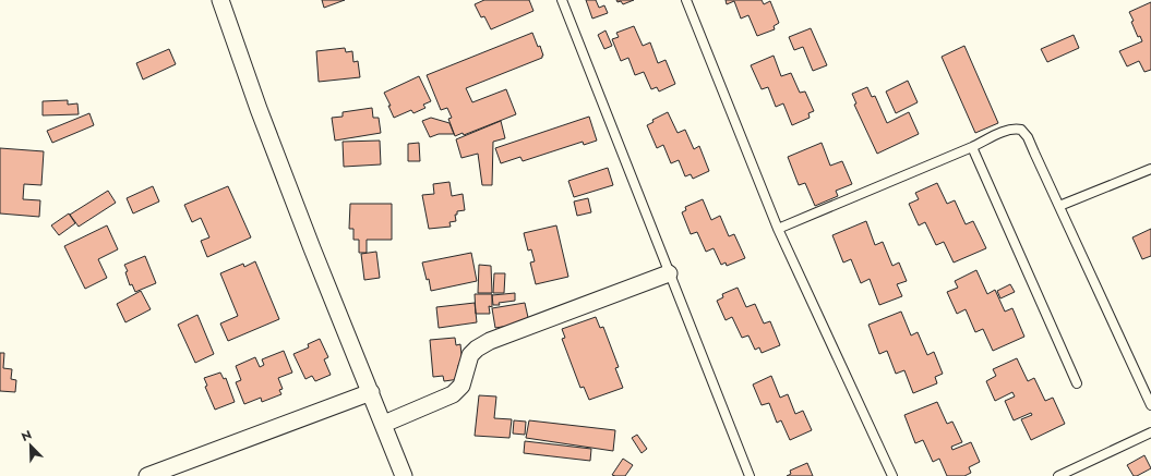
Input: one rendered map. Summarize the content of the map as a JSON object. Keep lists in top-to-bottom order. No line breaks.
{"north":"top left"}
